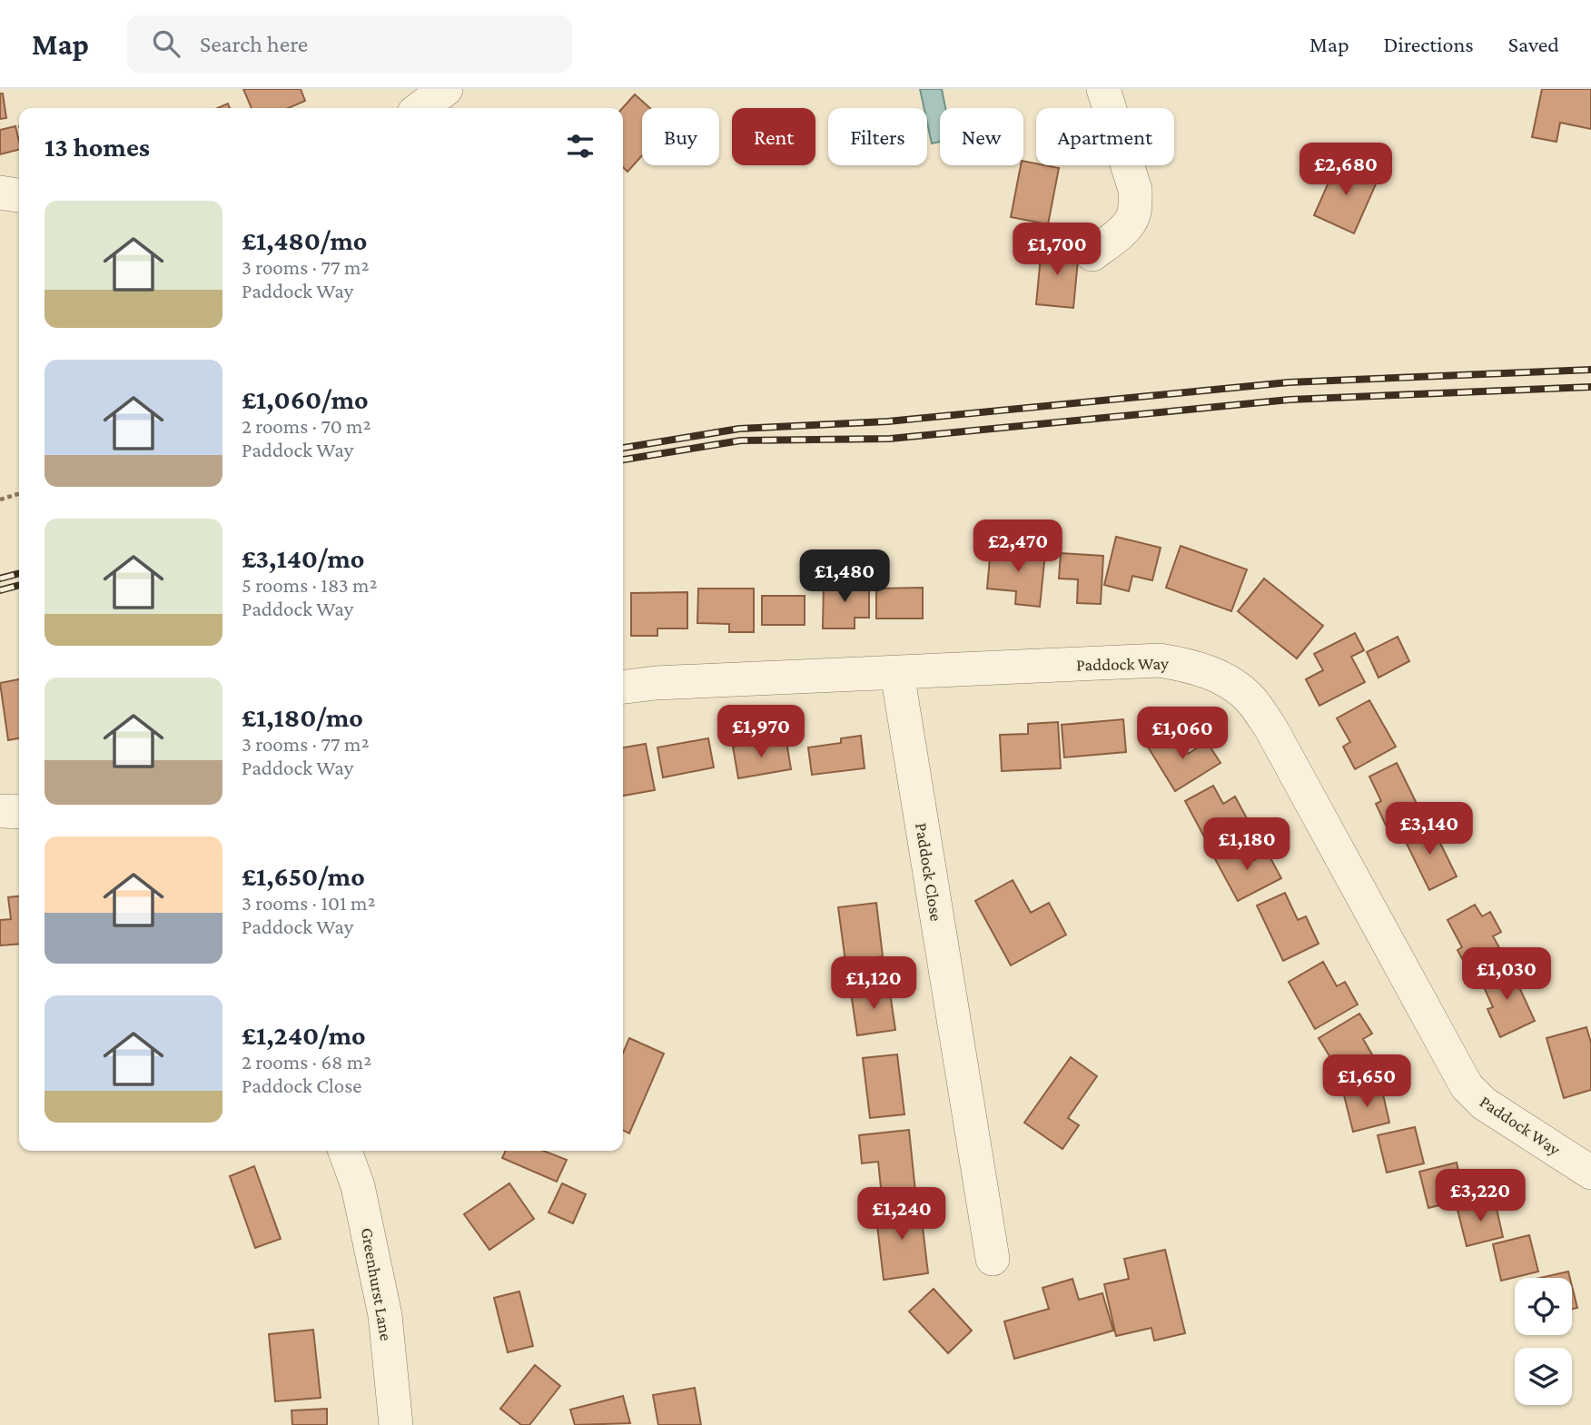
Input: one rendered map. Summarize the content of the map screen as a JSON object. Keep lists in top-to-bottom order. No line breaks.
{"streets":{"street":["Paddock Way","Paddock Close","Greenhurst Lane"]},"crossings":[["Paddock Way","Paddock Close"]],"page":{"header":"Map","search":"Search here","nav":["Map","Directions","Saved"],"chip":["Buy","Rent","Filters","New","Apartment"],"heading":"13 homes","price":["£2,680","£1,700","£2,470","£1,480","£1,970","£1,060","£3,140","£1,180","£1,030","£1,120","£1,650","£3,220","£1,240"],"list":[{"name":"£1,480/mo","note":"3 rooms · 77 m² · Paddock Way"},{"name":"£1,060/mo","note":"2 rooms · 70 m² · Paddock Way"},{"name":"£3,140/mo","note":"5 rooms · 183 m² · Paddock Way"},{"name":"£1,180/mo","note":"3 rooms · 77 m² · Paddock Way"},{"name":"£1,650/mo","note":"3 rooms · 101 m² · Paddock Way"},{"name":"£1,240/mo","note":"2 rooms · 68 m² · Paddock Close"}]}}
